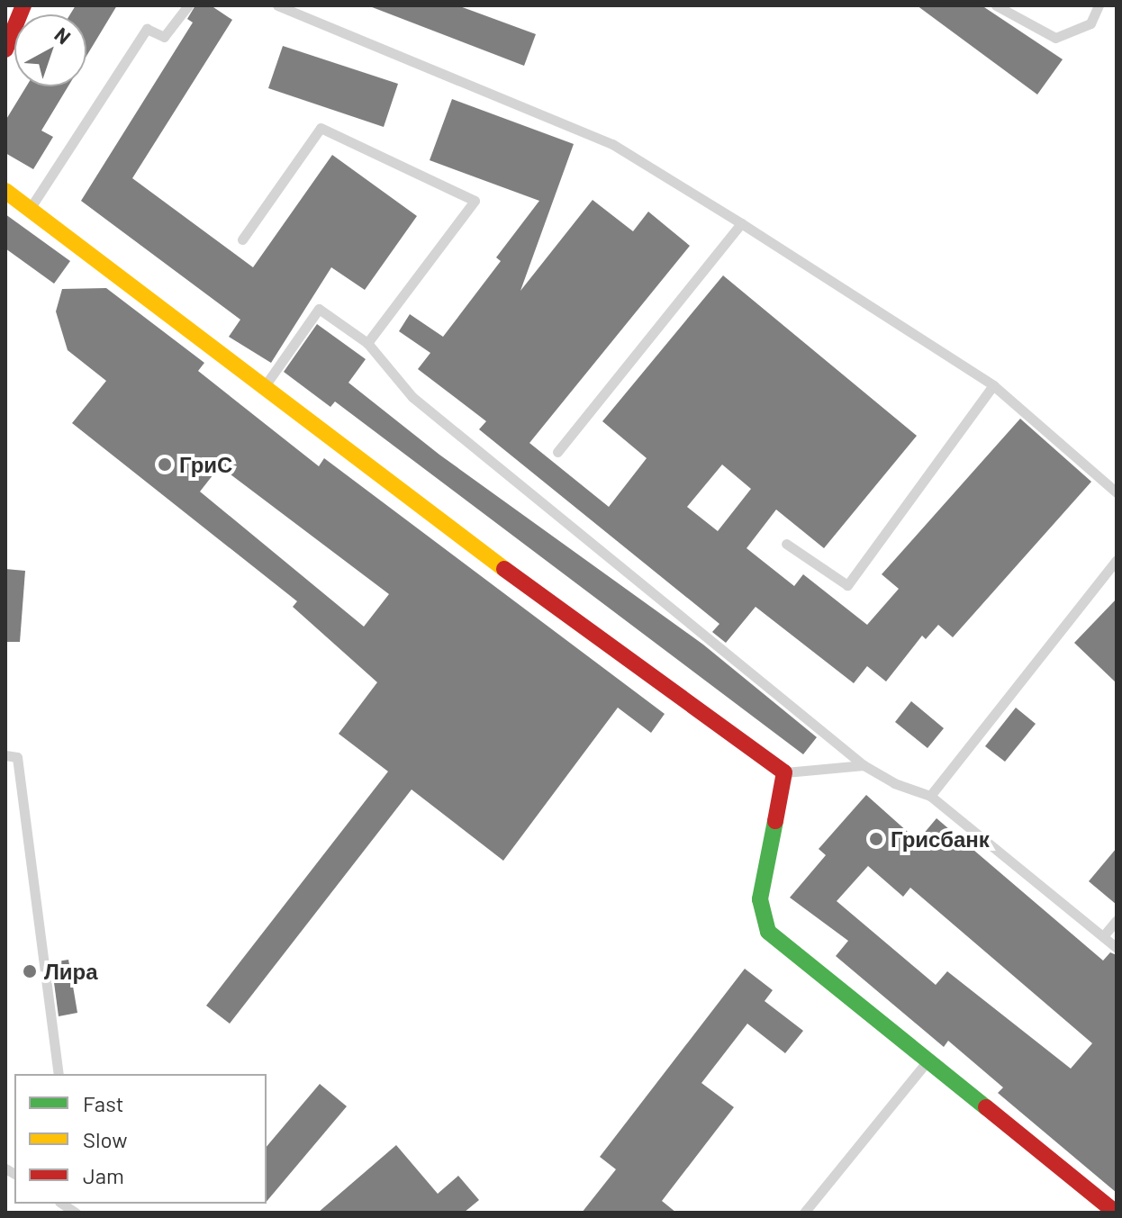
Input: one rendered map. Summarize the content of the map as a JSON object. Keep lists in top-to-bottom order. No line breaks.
{"places":["ГриС","Грисбанк","Лира"],"legend":["Fast","Slow","Jam"],"north":"top right"}
